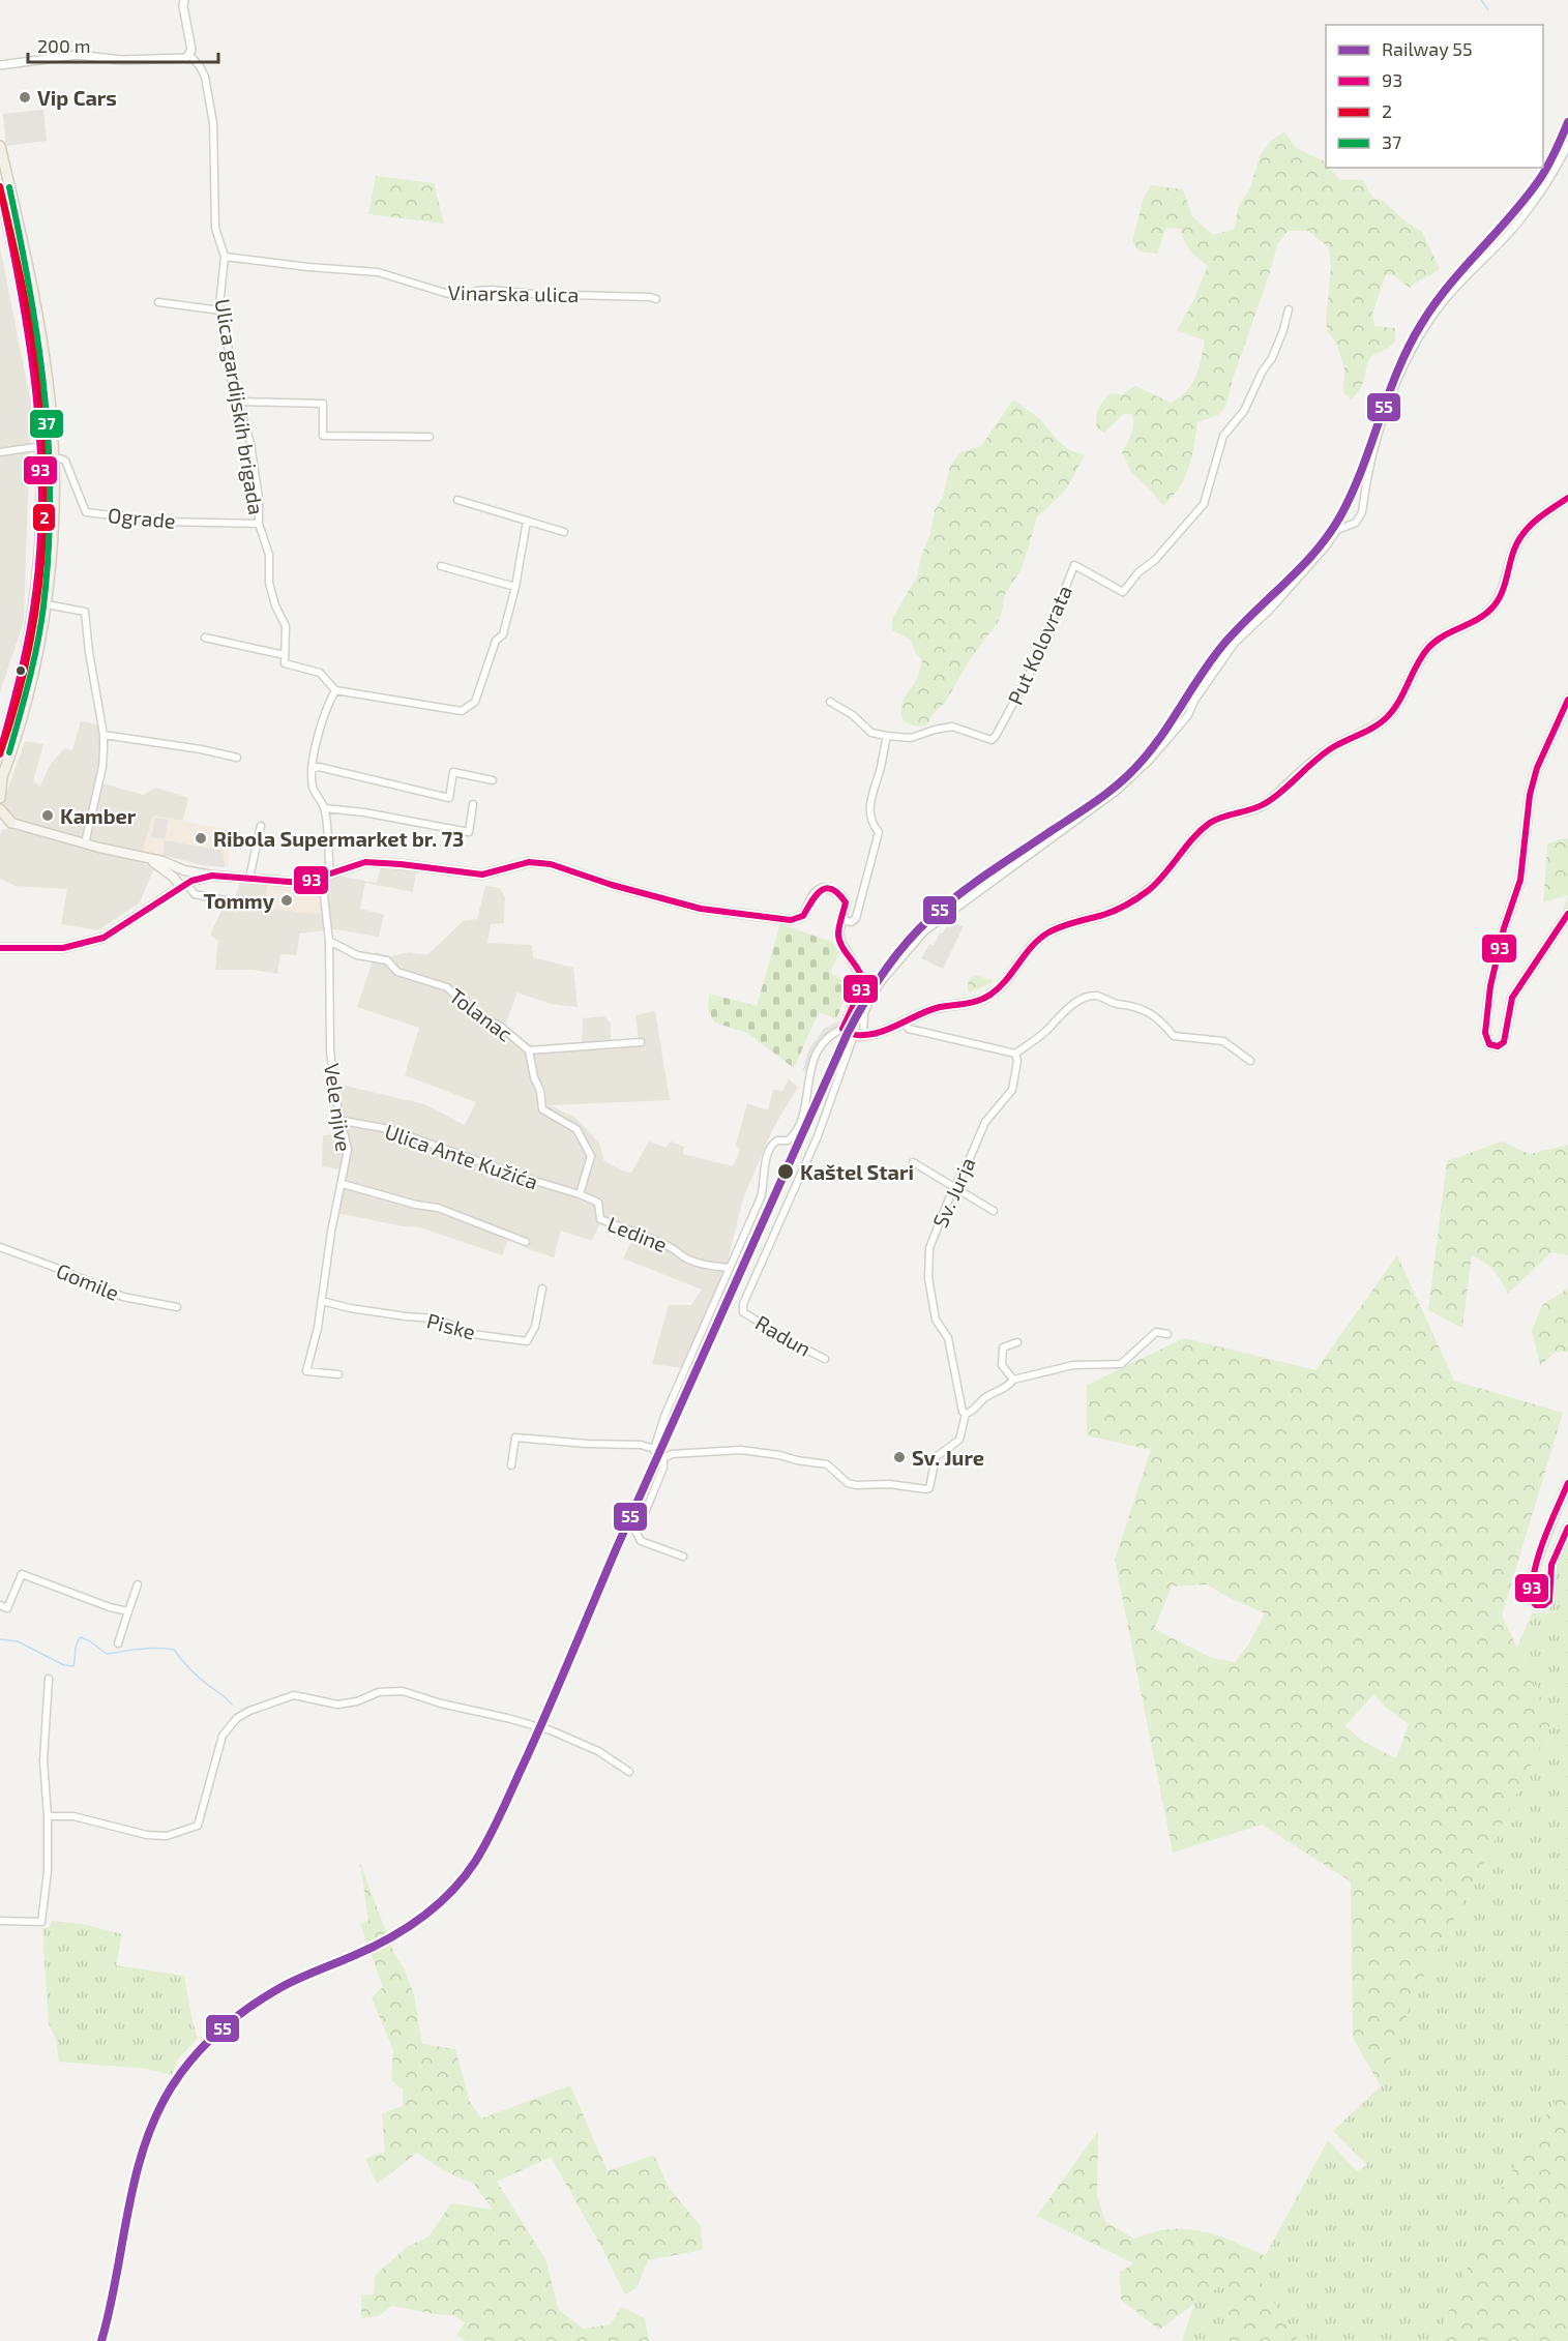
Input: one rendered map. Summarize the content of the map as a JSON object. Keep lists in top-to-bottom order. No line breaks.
{"streets":{"street":["Vinarska ulica","Ulica gardijskih brigada","Ograde","Put Kolovrata","Tolanac","Vele njive","Ulica Ante Kužića","Sv. Jurja","Ledine","Gomile","Piske","Radun"]},"crossings":[["Vinarska ulica","Ulica gardijskih brigada"],["Ulica gardijskih brigada","Ograde"],["Tolanac","Vele njive"],["Vele njive","Ulica Ante Kužića"],["Vele njive","Piske"],["Ulica Ante Kužića","Ledine"]],"places":["Vip Cars","Kamber","Ribola Supermarket br. 73","Tommy","Kaštel Stari","Sv. Jure"],"lines":["rail line 55","transit line 2","transit line 37","transit line 93"],"legend":["Railway 55","93","2","37"],"scale_bar":"200 m"}
